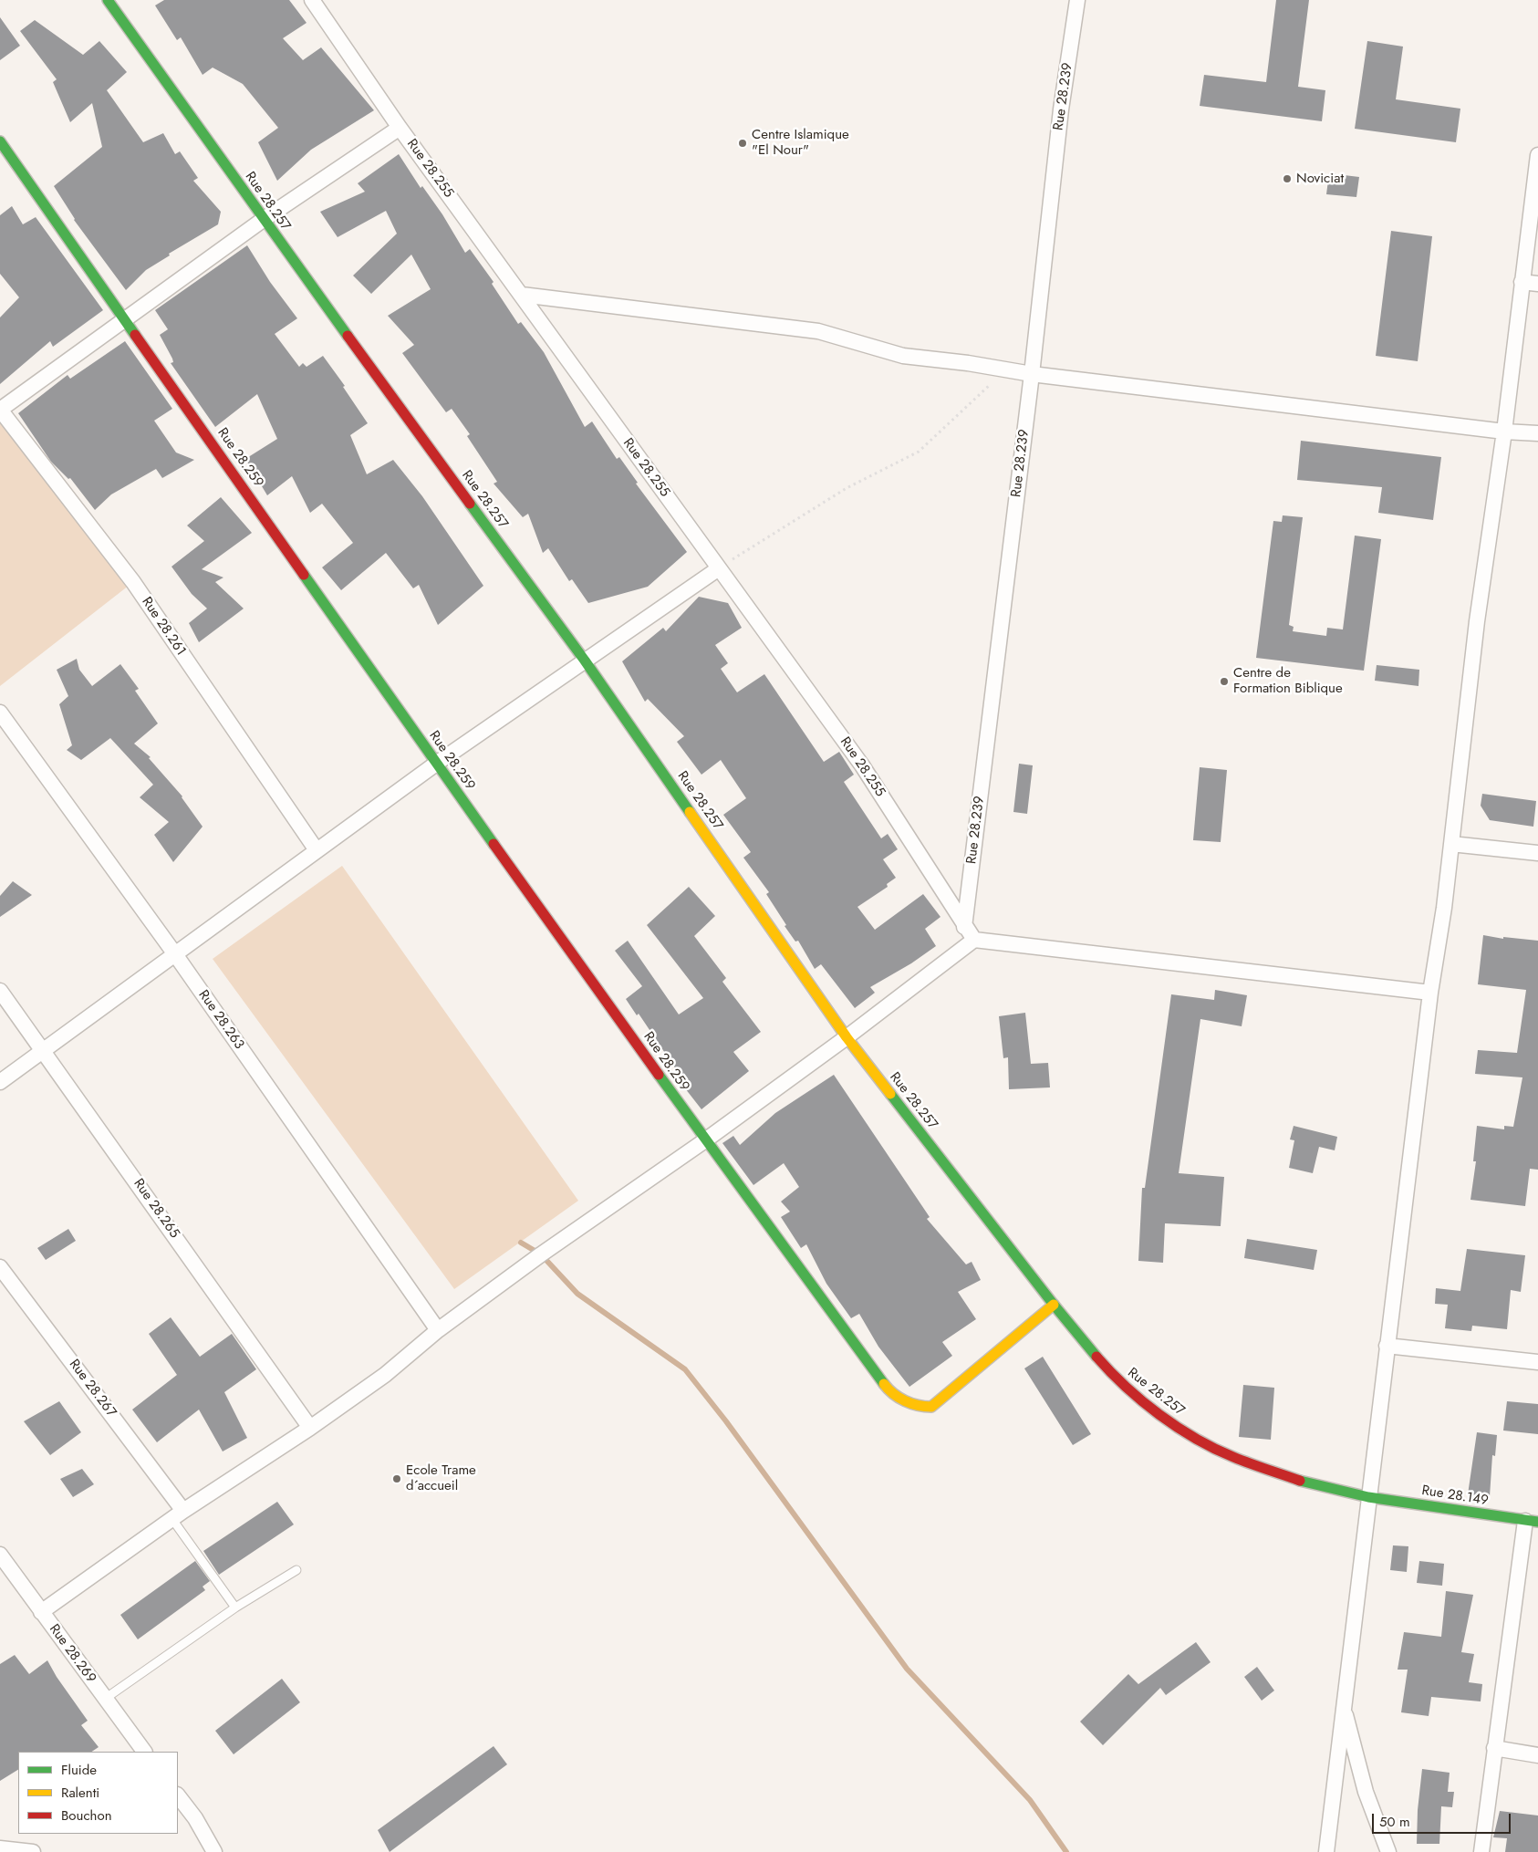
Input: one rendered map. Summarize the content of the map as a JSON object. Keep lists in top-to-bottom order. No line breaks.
{"streets":{"street":["Rue 28.239","Rue 28.255","Rue 28.257","Rue 28.259","Rue 28.261","Rue 28.263","Rue 28.265","Rue 28.267","Rue 28.149","Rue 28.269"]},"crossings":[["Rue 28.239","Rue 28.255"],["Rue 28.257","Rue 28.259"],["Rue 28.257","Rue 28.149"]],"places":["Centre Islamique \"El Nour\"","Noviciat","Centre de Formation Biblique","Ecole Trame d´accueil"],"legend":["Fluide","Ralenti","Bouchon"],"scale_bar":"50 m"}
